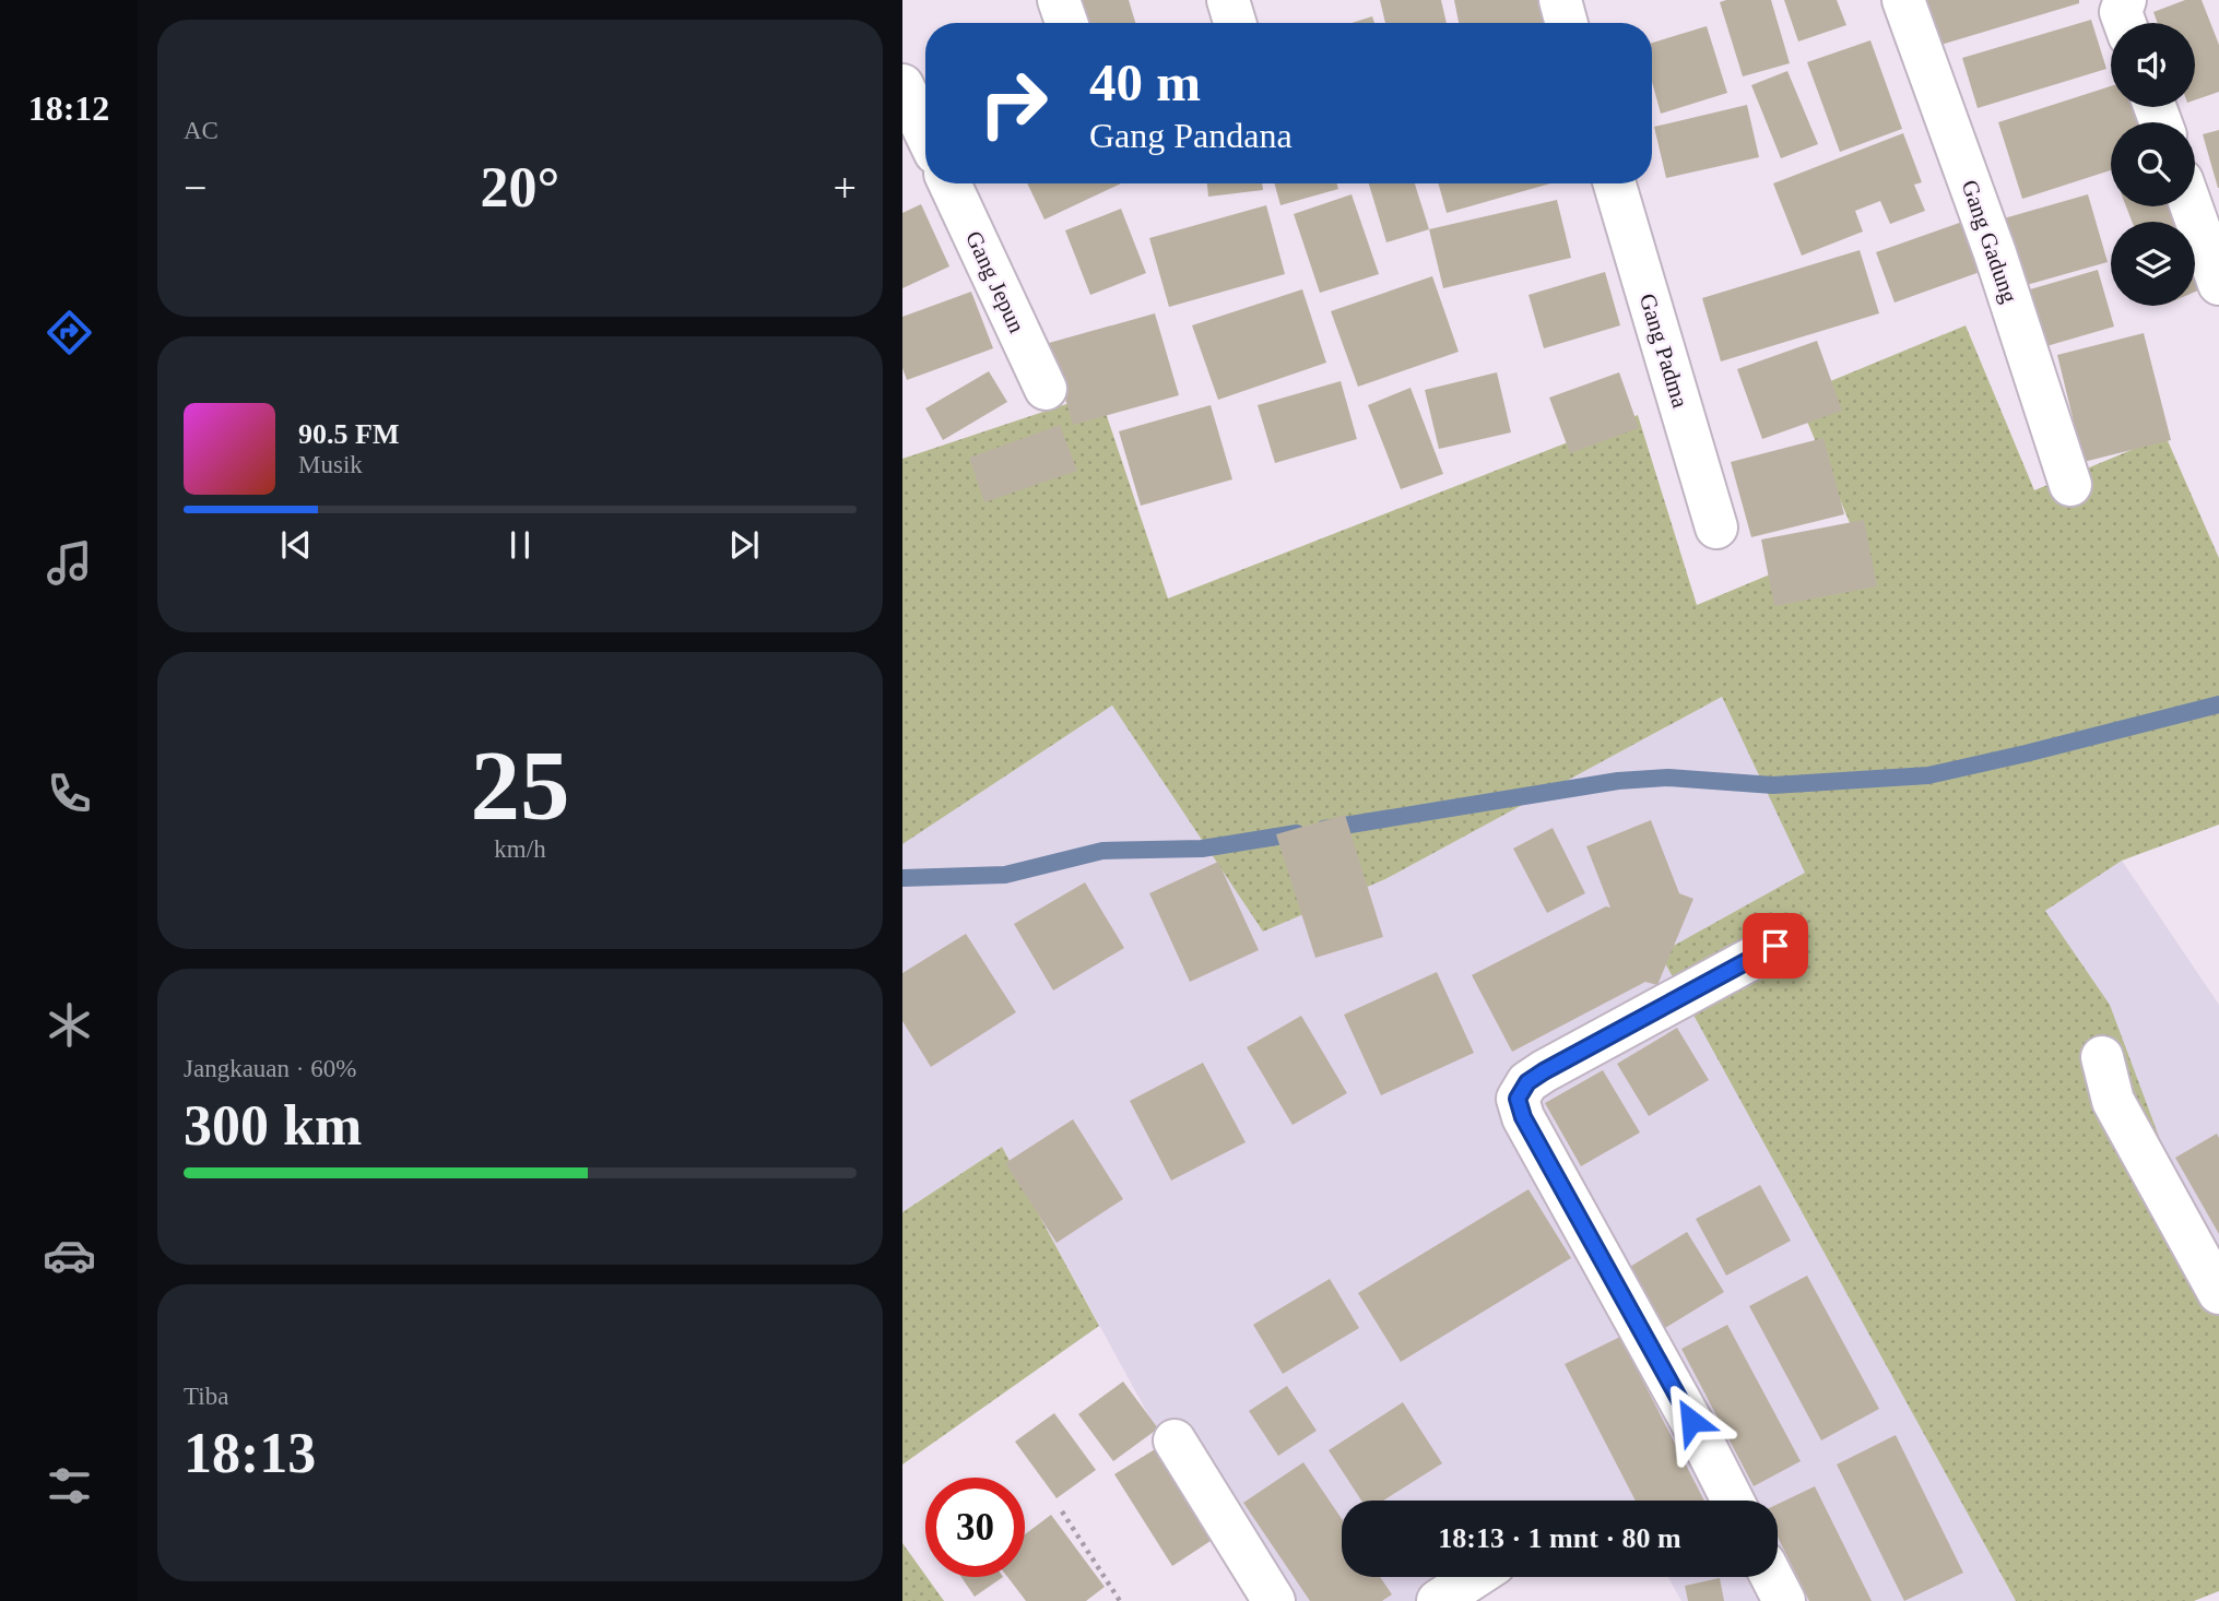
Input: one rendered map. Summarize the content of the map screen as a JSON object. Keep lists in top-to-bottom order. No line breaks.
{"streets":{"street":["Gang Gadung","Gang Jepun","Gang Padma"]},"page":{"tabs":"18:12","tile":["AC",["25","km/h"],["Jangkauan · 60%","300 km"],["Tiba","18:13"]],"turn":["40 m","Gang Pandana"],"heat":["−","20°","+"],"song":["90.5 FM","Musik"],"limit":"30","trip":"18:13 · 1 mnt · 80 m"}}
